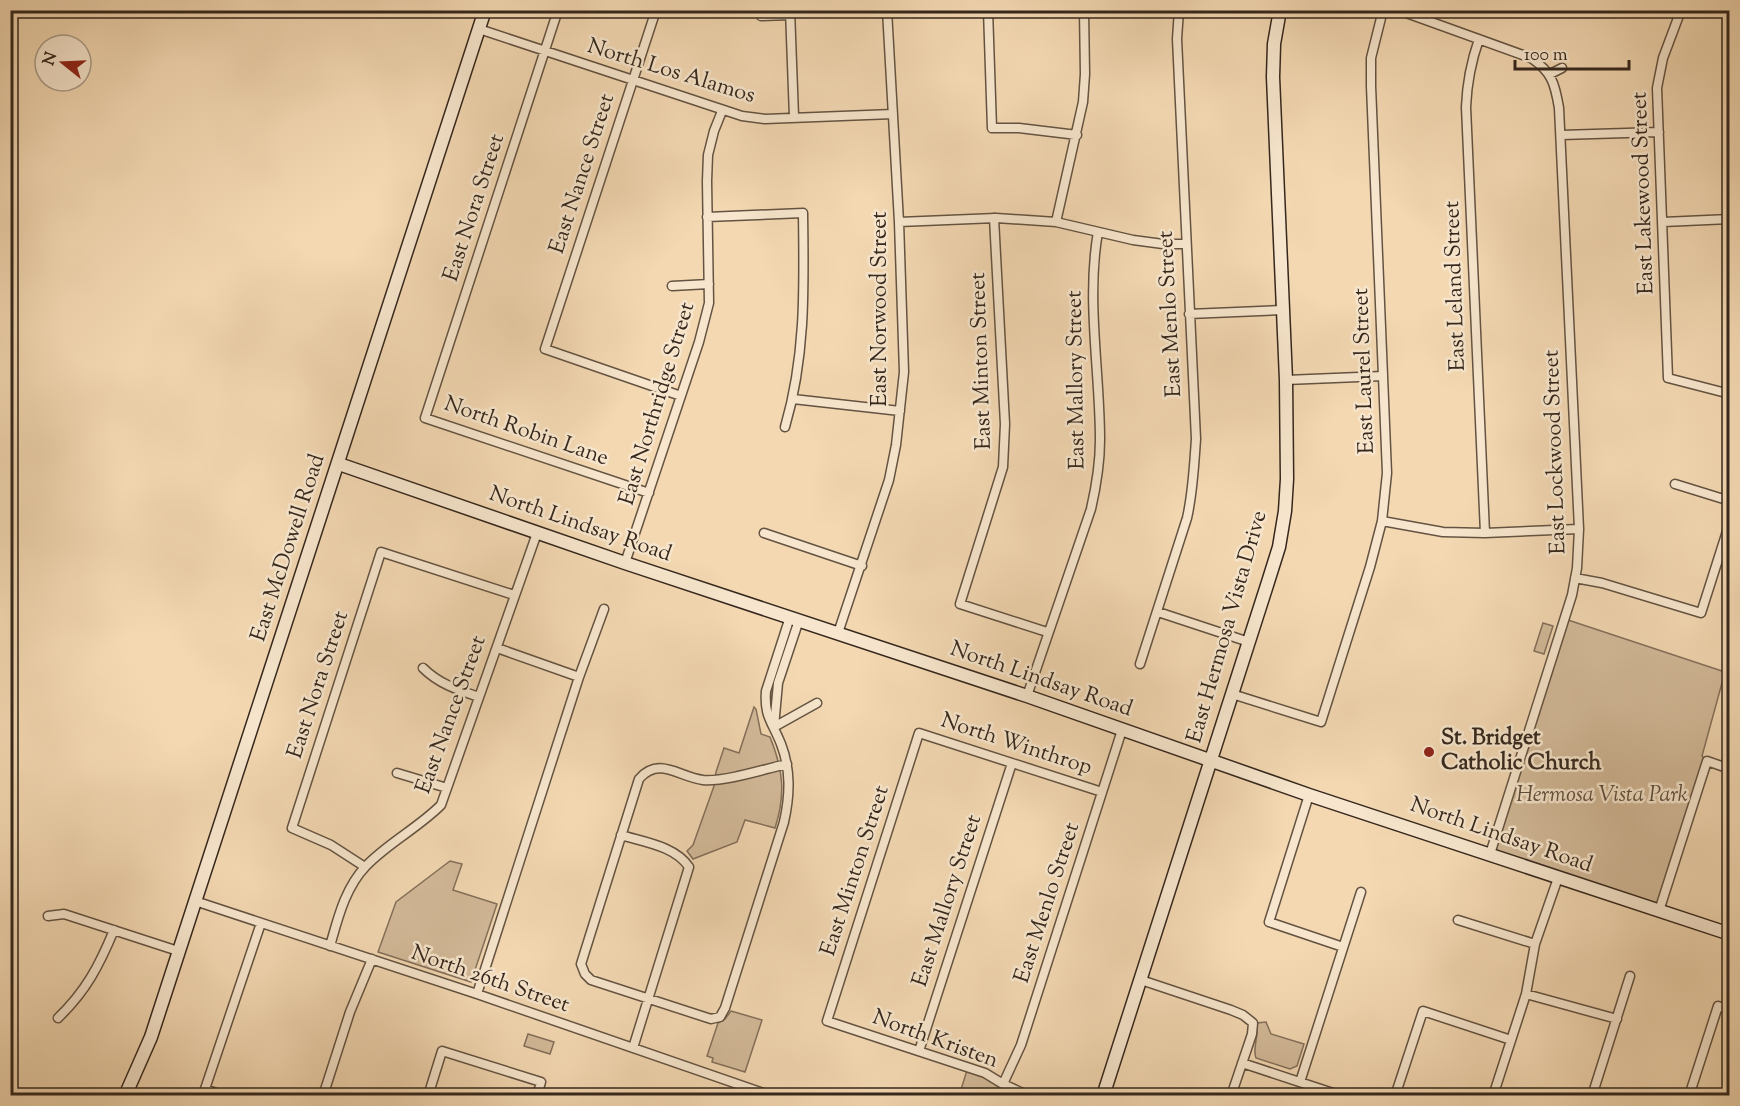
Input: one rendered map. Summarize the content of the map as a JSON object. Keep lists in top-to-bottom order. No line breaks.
{"streets":{"main road":["North Lindsay Road","East McDowell Road","East Hermosa Vista Drive"],"street":["North Los Alamos","East Nance Street","East Lakewood Street","East Nora Street","East Leland Street","East Norwood Street","East Menlo Street","East Minton Street","East Laurel Street","East Mallory Street","East Northridge Street","North Robin Lane","East Lockwood Street","North Winthrop","North 26th Street","North Kristen"]},"crossings":[["North Los Alamos","East Nance Street"],["North Los Alamos","East Nora Street"],["North Los Alamos","East Norwood Street"],["North Los Alamos","East Northridge Street"],["North Los Alamos","East McDowell Road"],["East Nance Street","East Nora Street"],["East Nance Street","East Northridge Street"],["East Nance Street","North Lindsay Road"],["East Nance Street","North 26th Street"],["East Nora Street","North Robin Lane"],["East Norwood Street","North Lindsay Road"],["East Menlo Street","North Lindsay Road"],["East Menlo Street","North Winthrop"],["East Menlo Street","North Kristen"],["East Minton Street","East Mallory Street"],["East Minton Street","North Winthrop"],["East Minton Street","North Kristen"],["East Laurel Street","East Hermosa Vista Drive"],["East Mallory Street","North Lindsay Road"],["East Mallory Street","North Winthrop"],["East Mallory Street","North Kristen"],["East Northridge Street","North Robin Lane"],["East Northridge Street","North Lindsay Road"],["East Lockwood Street","North Lindsay Road"],["North Lindsay Road","East McDowell Road"],["North Lindsay Road","East Hermosa Vista Drive"],["East McDowell Road","North 26th Street"]],"parks":["Hermosa Vista Park"],"places":["St. Bridget Catholic Church"],"scale_bar":"100 m","north":"left"}
